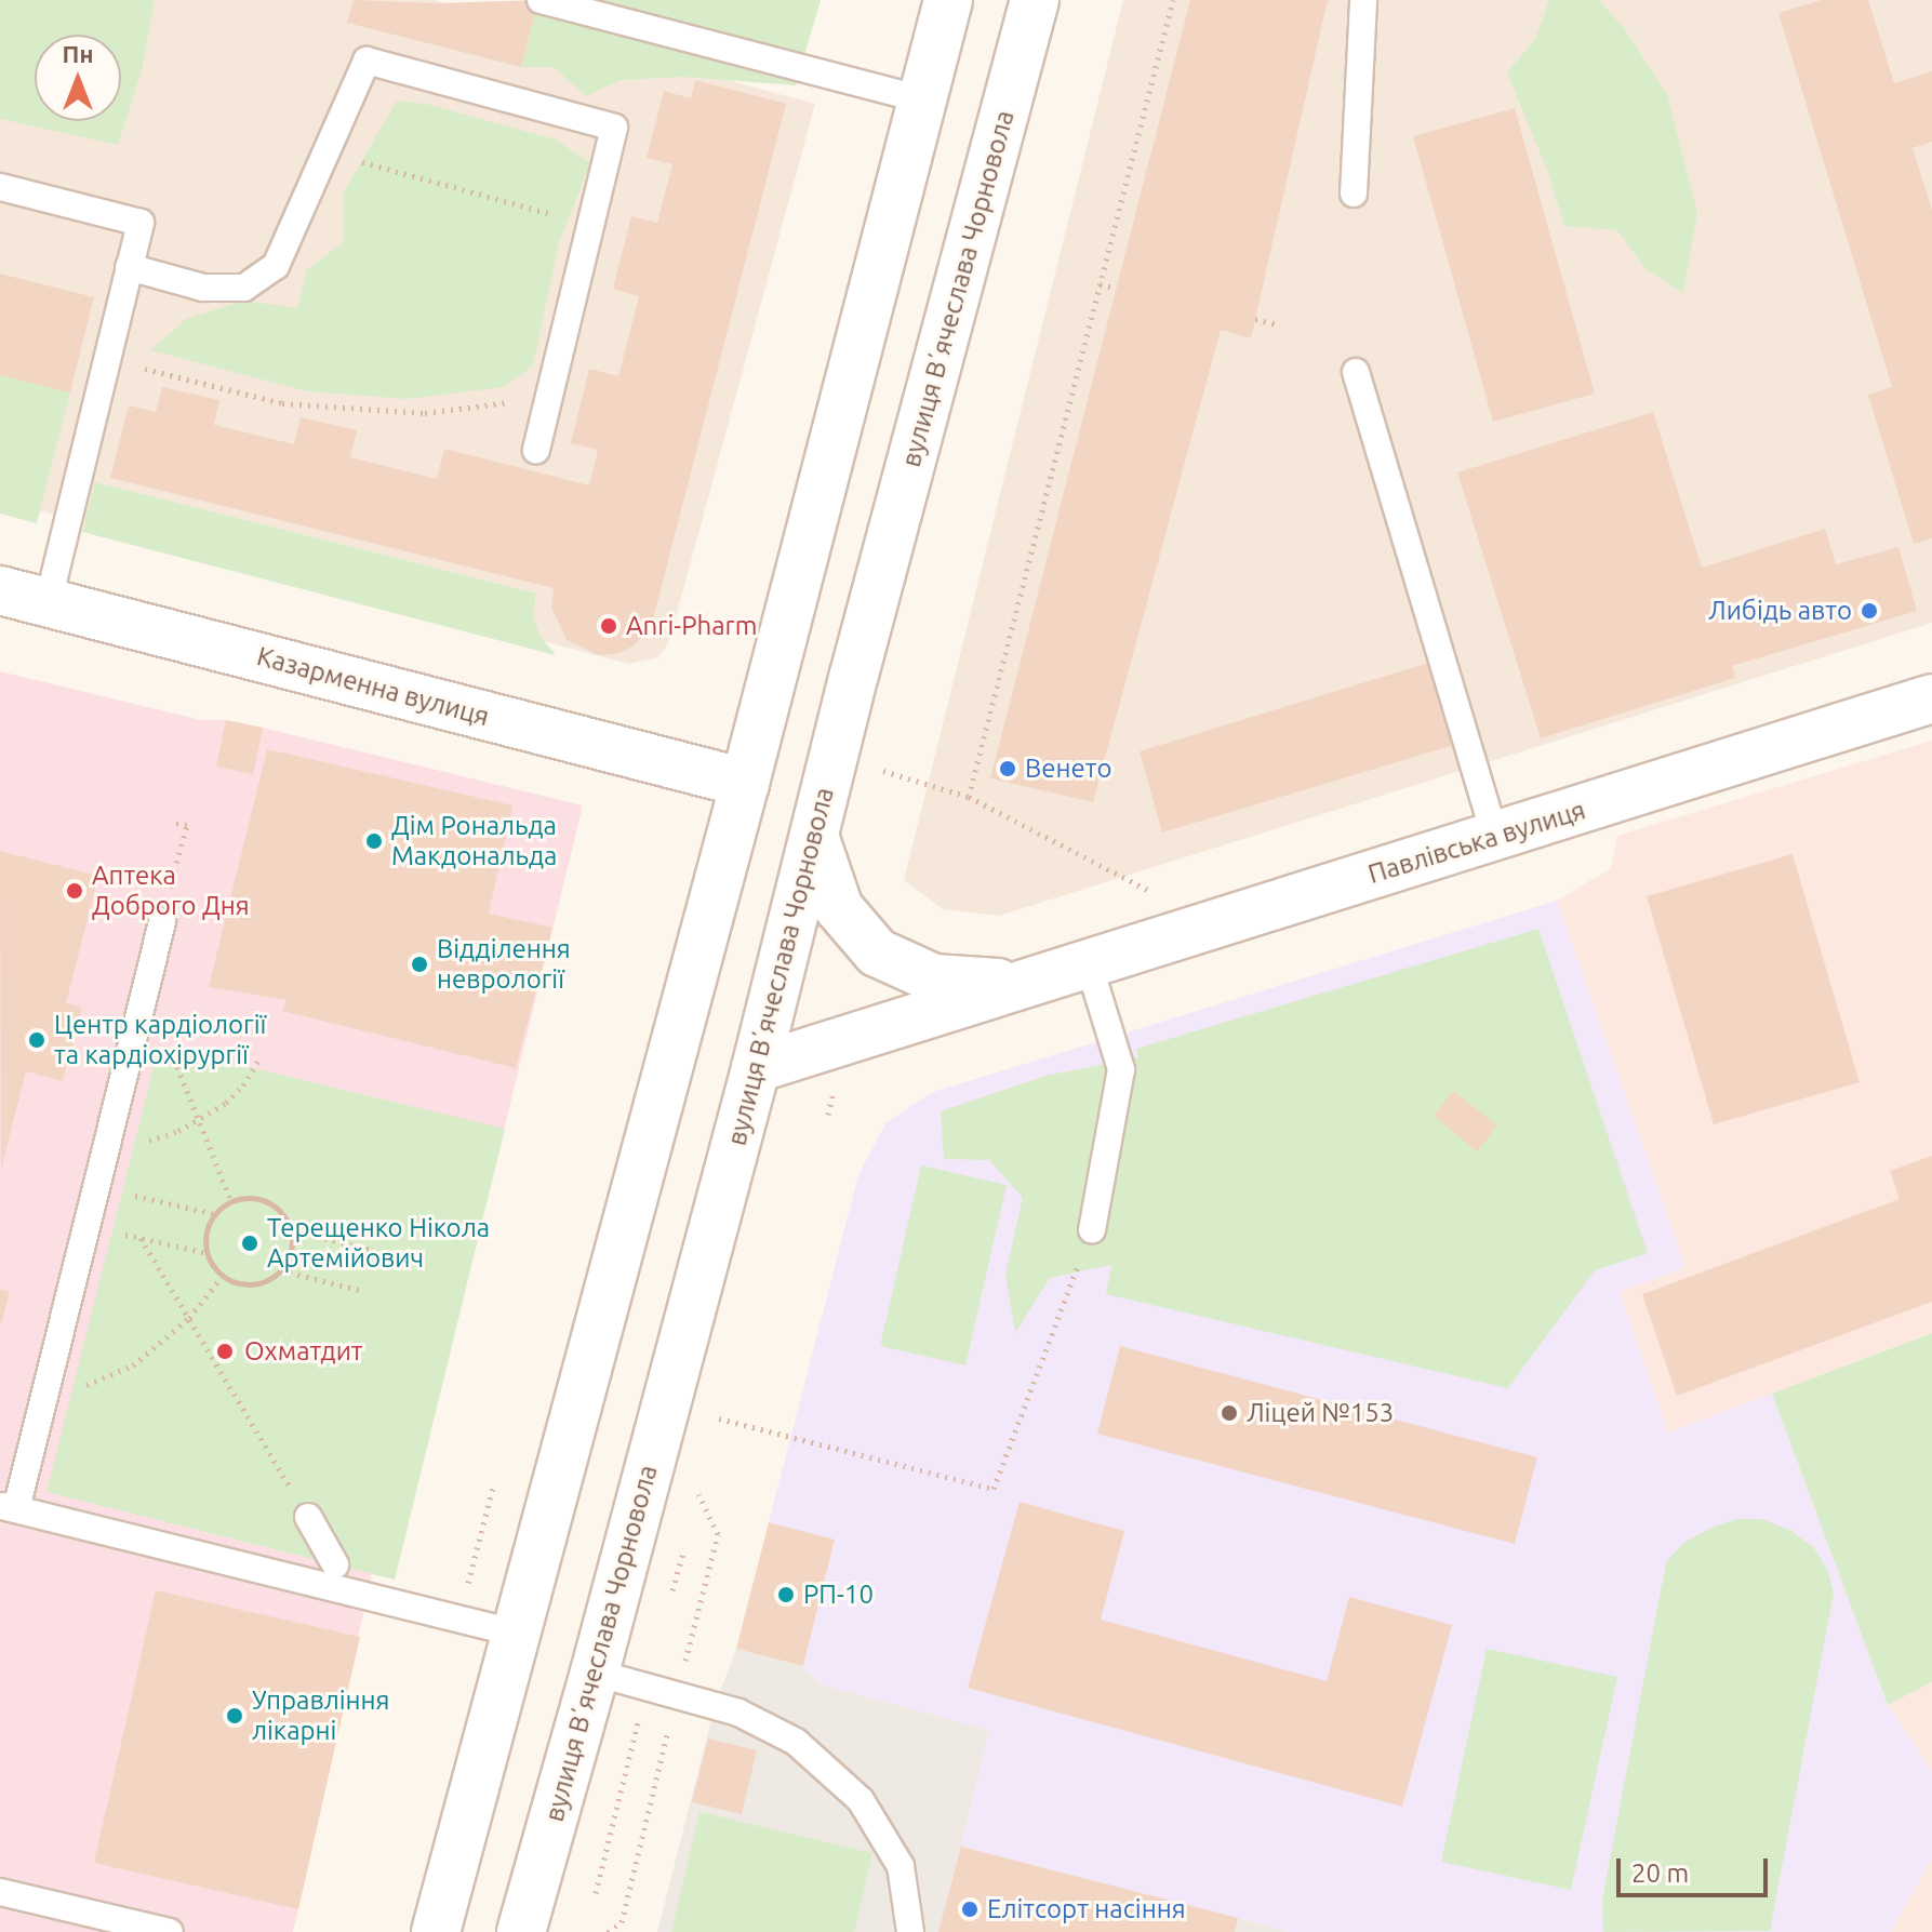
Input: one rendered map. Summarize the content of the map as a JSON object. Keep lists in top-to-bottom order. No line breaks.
{"streets":{"main road":["вулиця Вʼячеслава Чорновола","Казарменна вулиця","Павлівська вулиця"]},"crossings":[["вулиця Вʼячеслава Чорновола","Павлівська вулиця"]],"places":["Либідь авто","Anri-Pharm","Венето","Дім Рональда Макдональда","Аптека Доброго Дня","Відділення неврології","Центр кардіології та кардіохірургії","Терещенко Нікола Артемійович","Охматдит","Ліцей №153","РП-10","Управління лікарні","Елітсорт насіння"],"scale_bar":"20 m","north":"top"}
